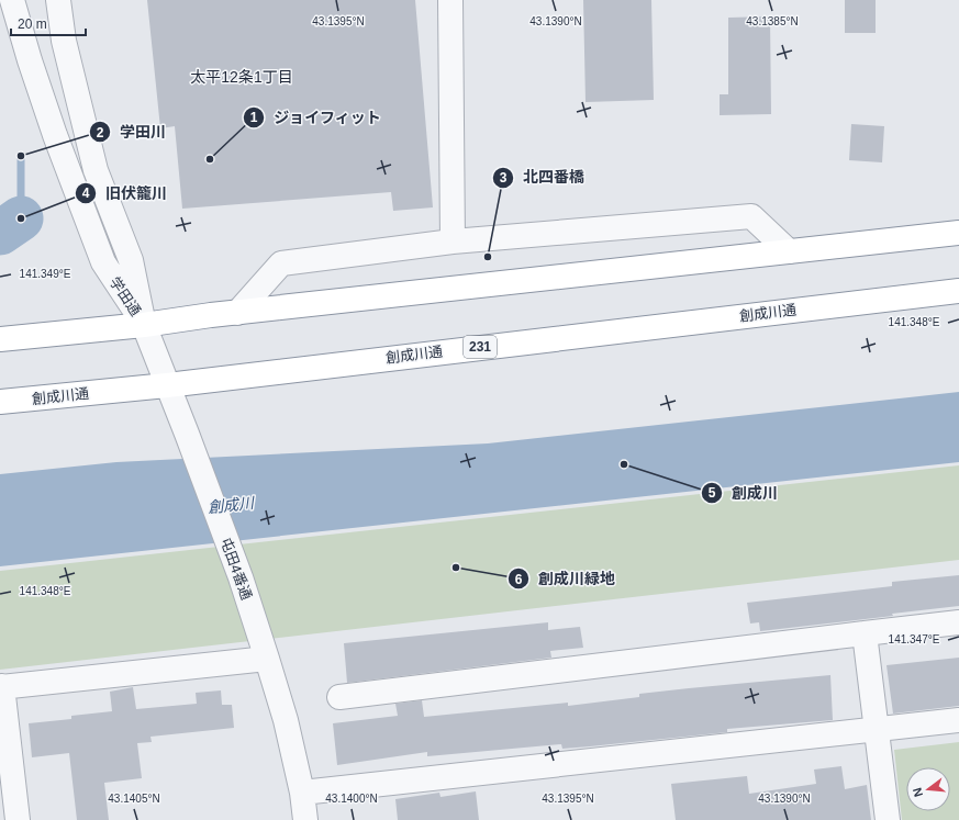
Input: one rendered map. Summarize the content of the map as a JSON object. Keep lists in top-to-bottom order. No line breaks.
{"streets":{"highway":["創成川通","231"],"street":["学田通","屯田4番通"]},"crossings":[["学田通","屯田4番通"],["創成川通","屯田4番通"]],"districts":["太平12条1丁目"],"water":["創成川"],"places":["学田川","ジョイフィット","旧伏籠川","北四番橋","創成川","創成川緑地"],"scale_bar":"20 m","north":"left","coordinates":["43.1395°N","43.1390°N","43.1385°N","141.349°E","141.348°E","141.347°E","43.1405°N","43.1400°N"]}
